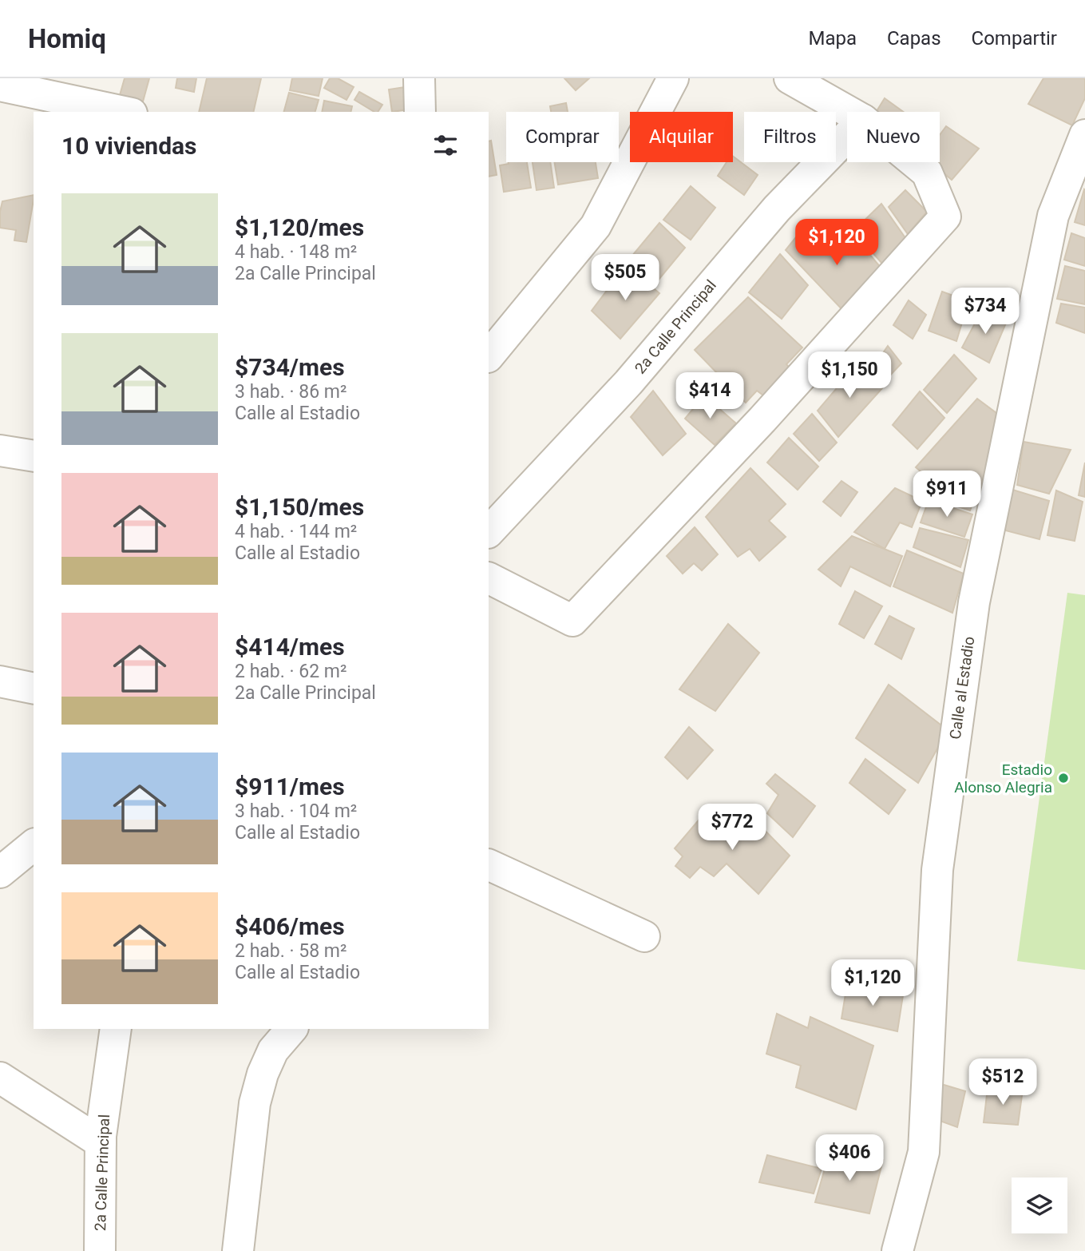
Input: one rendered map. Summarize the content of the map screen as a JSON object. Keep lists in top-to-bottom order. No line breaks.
{"streets":{"street":["2a Calle Principal","Calle al Estadio"]},"places":["Estadio Alonso Alegria"],"page":{"header":"Homiq","nav":["Mapa","Capas","Compartir"],"chip":["Comprar","Alquilar","Filtros","Nuevo"],"heading":"10 viviendas","list":[{"name":"$1,120/mes","note":"4 hab. · 148 m² · 2a Calle Principal"},{"name":"$734/mes","note":"3 hab. · 86 m² · Calle al Estadio"},{"name":"$1,150/mes","note":"4 hab. · 144 m² · Calle al Estadio"},{"name":"$414/mes","note":"2 hab. · 62 m² · 2a Calle Principal"},{"name":"$911/mes","note":"3 hab. · 104 m² · Calle al Estadio"},{"name":"$406/mes","note":"2 hab. · 58 m² · Calle al Estadio"}],"price":["$1,120","$505","$734","$1,150","$414","$911","$772","$1,120","$512","$406"]}}
